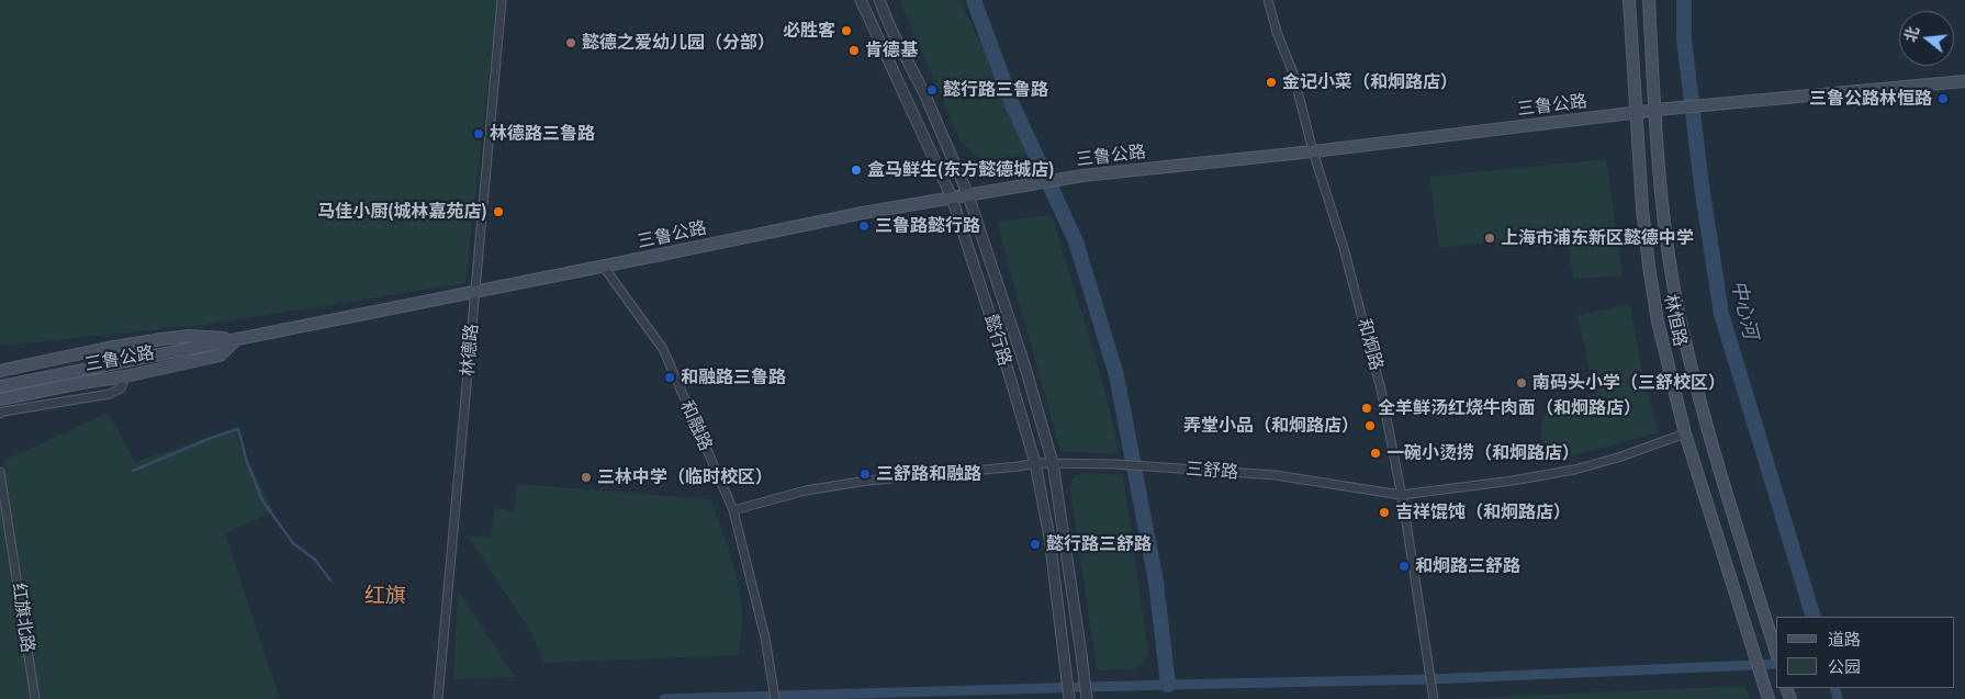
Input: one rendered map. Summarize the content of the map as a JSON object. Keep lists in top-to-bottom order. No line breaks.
{"streets":{"main road":["三鲁公路","林恒路"],"street":["懿行路","和炯路","林德路","和融路","三舒路","红旗北路"]},"crossings":[["三鲁公路","林恒路"],["三鲁公路","懿行路"],["三鲁公路","和炯路"],["三鲁公路","林德路"],["三鲁公路","和融路"],["林恒路","三舒路"],["懿行路","三舒路"],["和炯路","三舒路"],["和融路","三舒路"]],"districts":["红旗"],"water":["中心河"],"places":["必胜客","懿德之爱幼儿园（分部）","肯德基","金记小菜（和炯路店）","懿行路三鲁路","三鲁公路林恒路","林德路三鲁路","盒马鲜生(东方懿德城店)","马佳小厨(城林嘉苑店)","三鲁路懿行路","上海市浦东新区懿德中学","和融路三鲁路","南码头小学（三舒校区）","全羊鲜汤红烧牛肉面（和炯路店）","弄堂小品（和炯路店）","一碗小烫捞（和炯路店）","三舒路和融路","三林中学（临时校区）","吉祥馄饨（和炯路店）","懿行路三舒路","和炯路三舒路"],"legend":["道路","公园"],"north":"left"}
